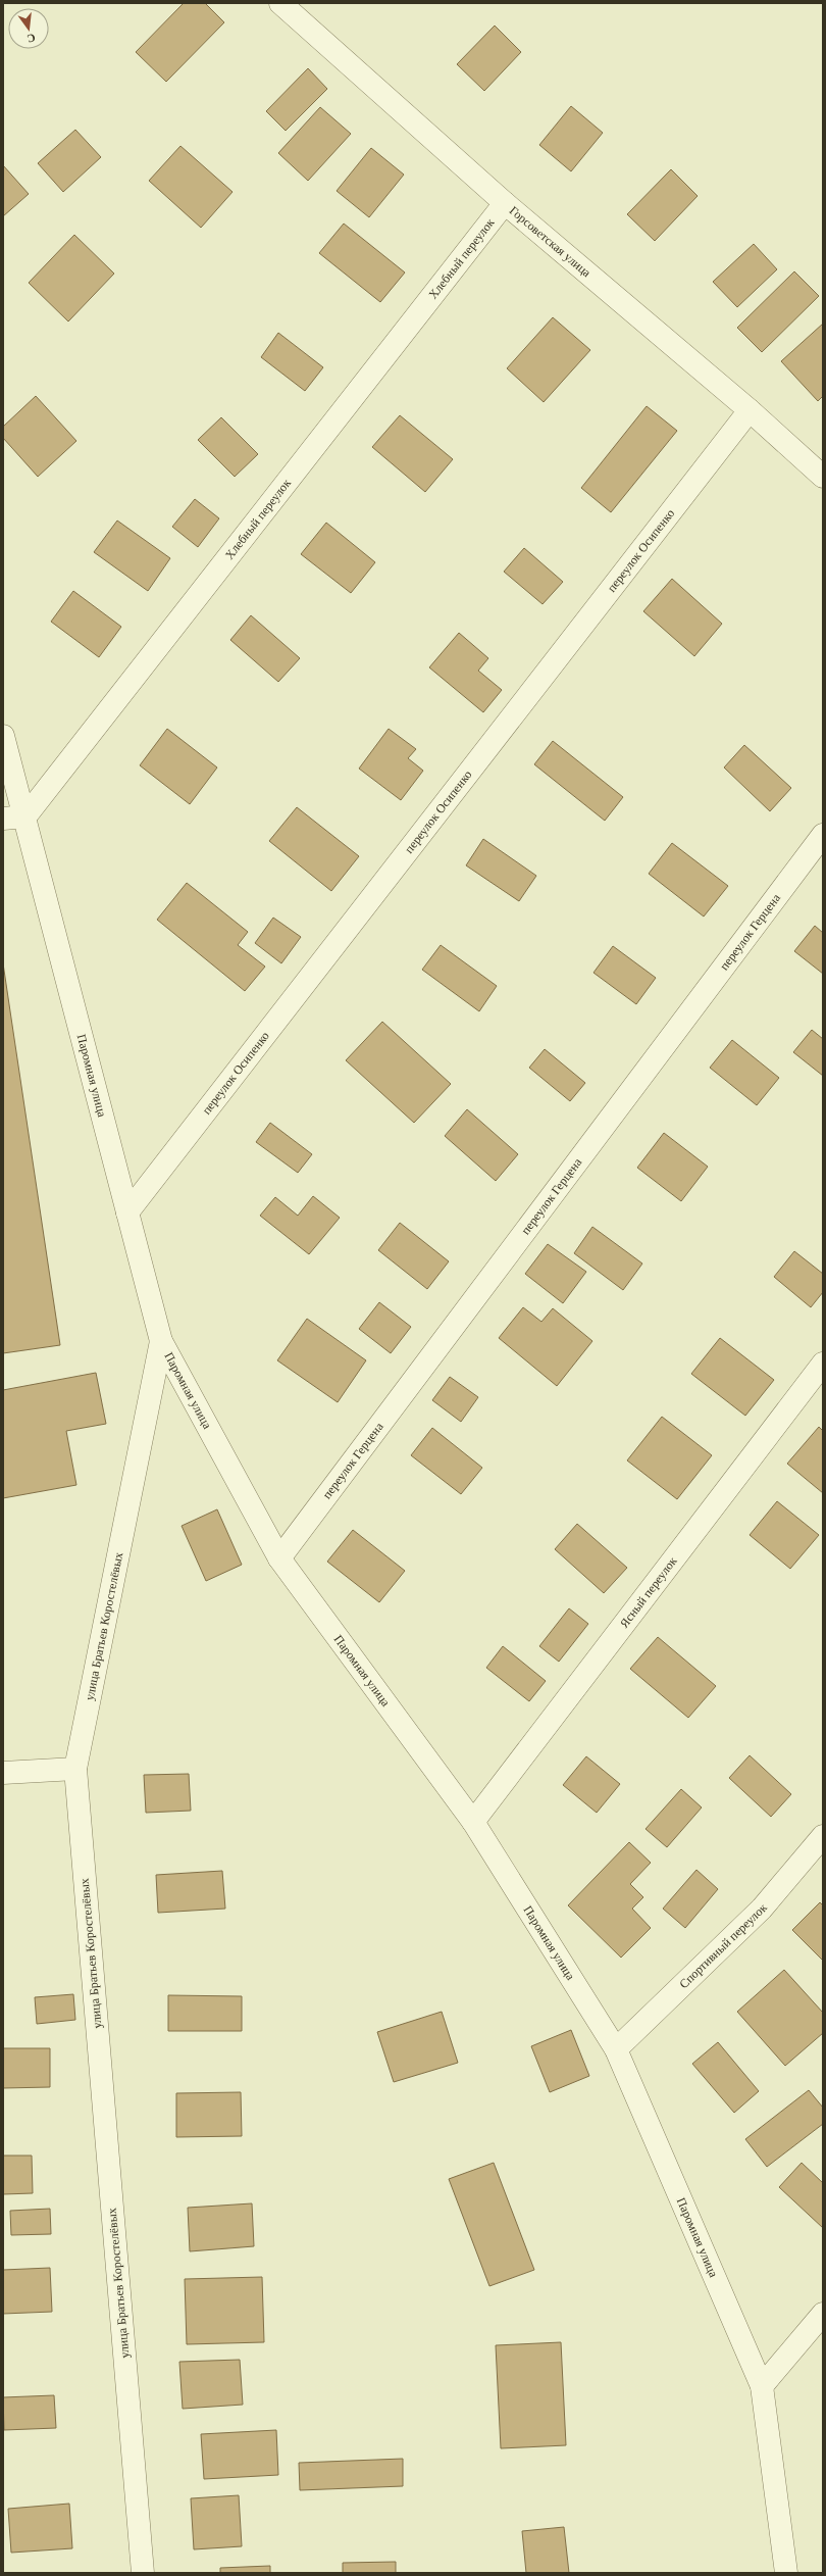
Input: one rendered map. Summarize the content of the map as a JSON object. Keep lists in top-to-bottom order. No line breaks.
{"streets":{"street":["Горсоветская улица","Хлебный переулок","переулок Осипенко","переулок Герцена","Паромная улица","Ясный переулок","улица Братьев Коростелёвых","Спортивный переулок"]},"crossings":[["Горсоветская улица","Хлебный переулок"],["Горсоветская улица","переулок Осипенко"],["Хлебный переулок","Паромная улица"],["переулок Осипенко","Паромная улица"],["переулок Герцена","Паромная улица"],["Паромная улица","Ясный переулок"],["Паромная улица","улица Братьев Коростелёвых"],["Паромная улица","Спортивный переулок"]],"north":"bottom"}
